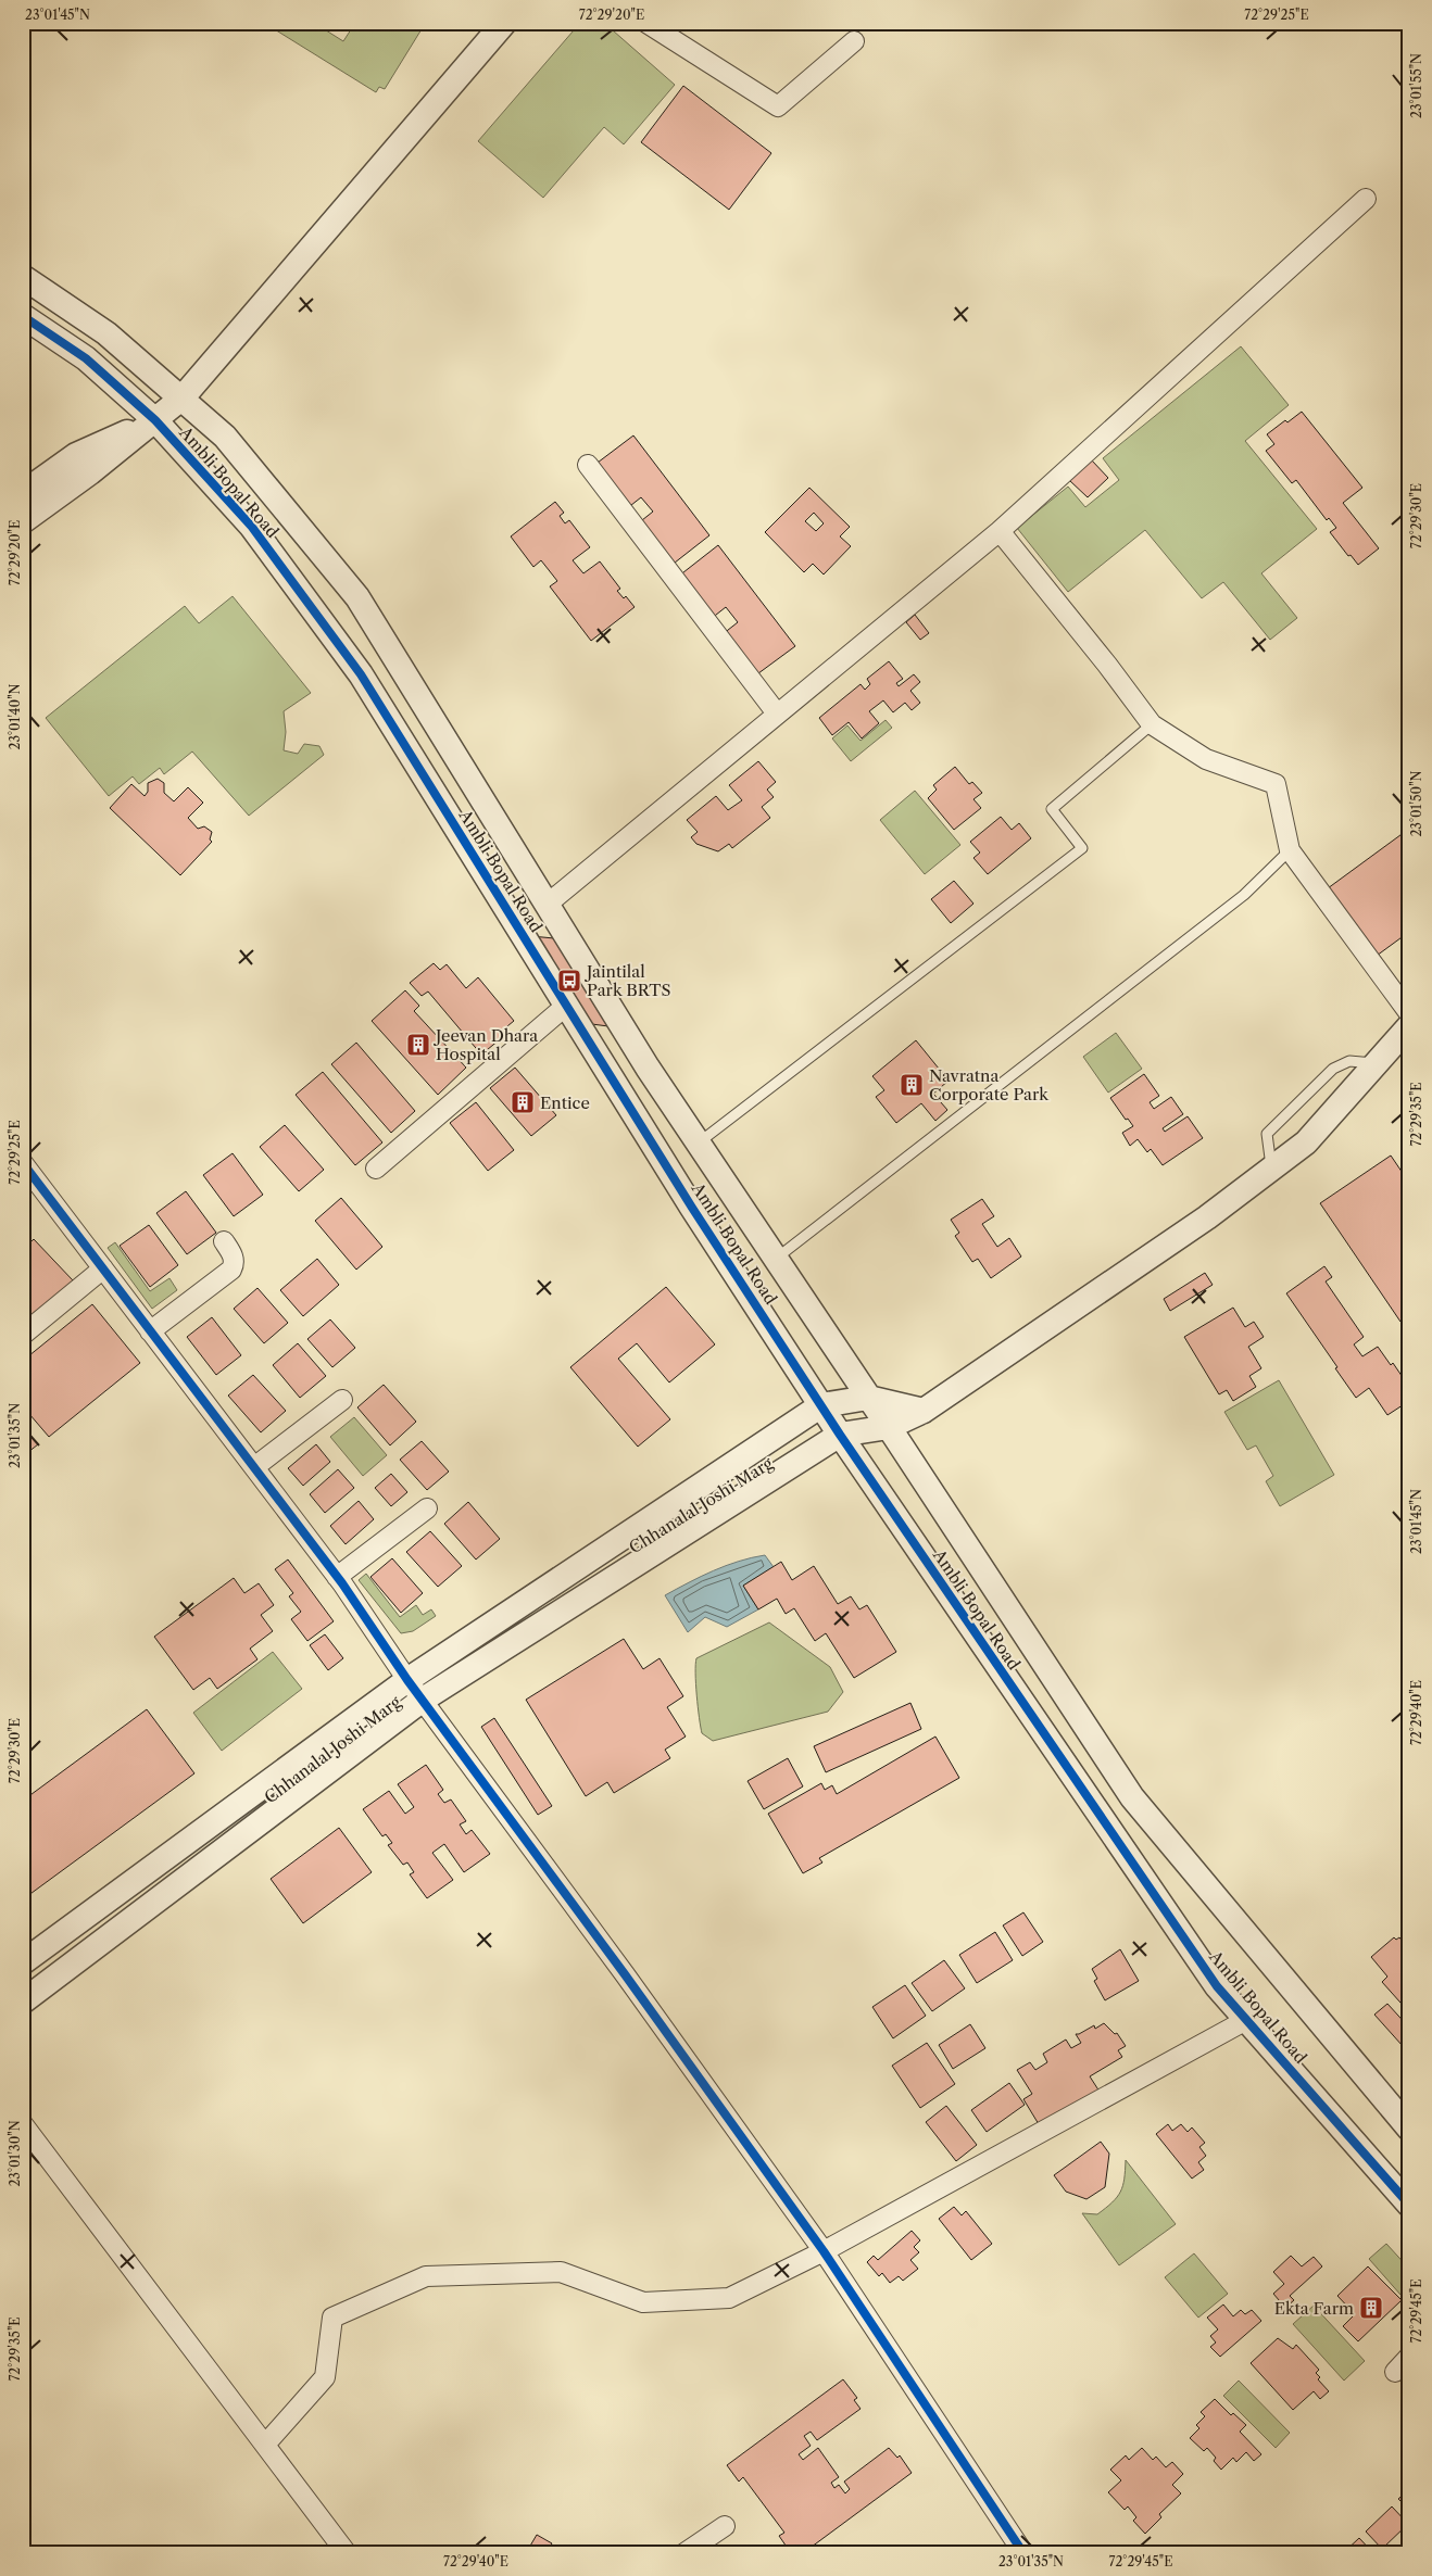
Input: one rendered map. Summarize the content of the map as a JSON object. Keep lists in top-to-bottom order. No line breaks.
{"streets":{"street":["Ambli Bopal Road","Chhanalal Joshi Marg"]},"crossings":[["Ambli Bopal Road","Chhanalal Joshi Marg"]],"places":{"bus stop":["Jaintilal Park BRTS"],"building":["Jeevan Dhara Hospital","Navratna Corporate Park","Entice","Ekta Farm"]},"coordinates":["23°01'45\"N","72°29'20\"E","72°29'25\"E","23°01'55\"N","72°29'30\"E","23°01'40\"N","23°01'50\"N","72°29'35\"E","23°01'35\"N","72°29'40\"E","23°01'30\"N","72°29'45\"E"]}
